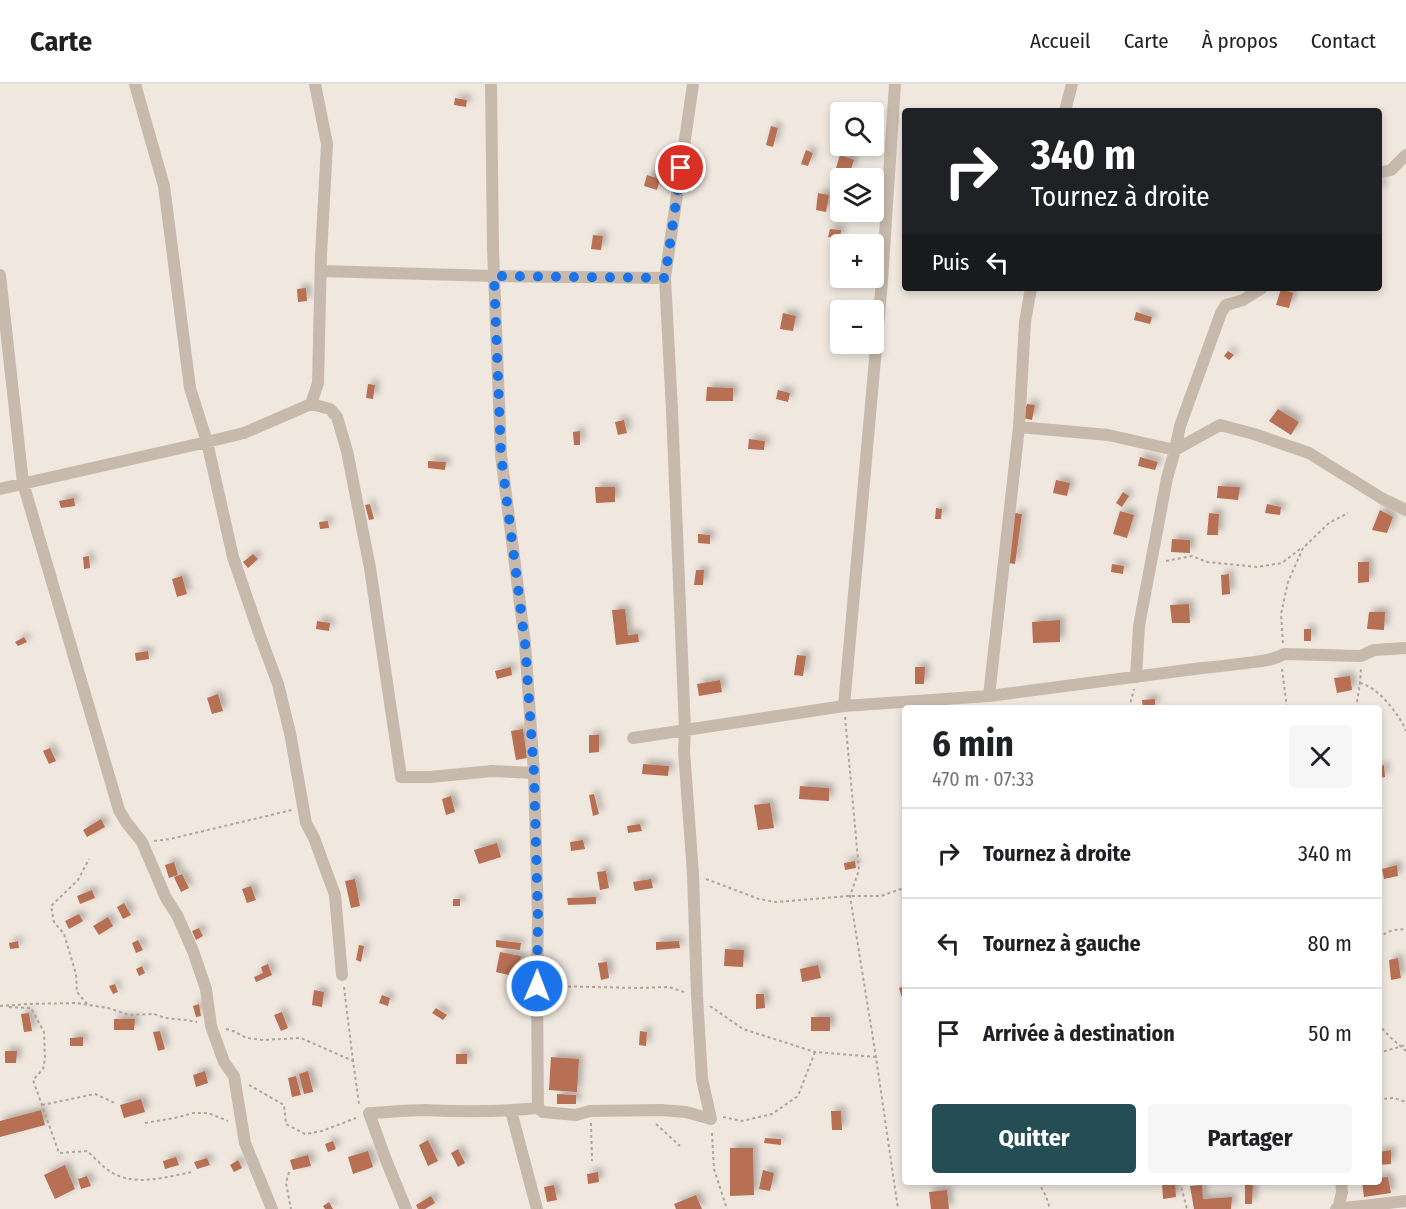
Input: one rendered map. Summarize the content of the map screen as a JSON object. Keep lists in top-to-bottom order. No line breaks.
{"page":{"header":"Carte","nav":["Accueil","Carte","À propos","Contact"],"map_buttons":["+","−"],"turn":["340 m","Tournez à droite"],"then":"Puis","heading":["6 min","470 m · 07:33"],"list":[{"name":"Tournez à droite","value":"340 m"},{"name":"Tournez à gauche","value":"80 m"},{"name":"Arrivée à destination","value":"50 m"}],"buttons":["Quitter","Partager"]}}
